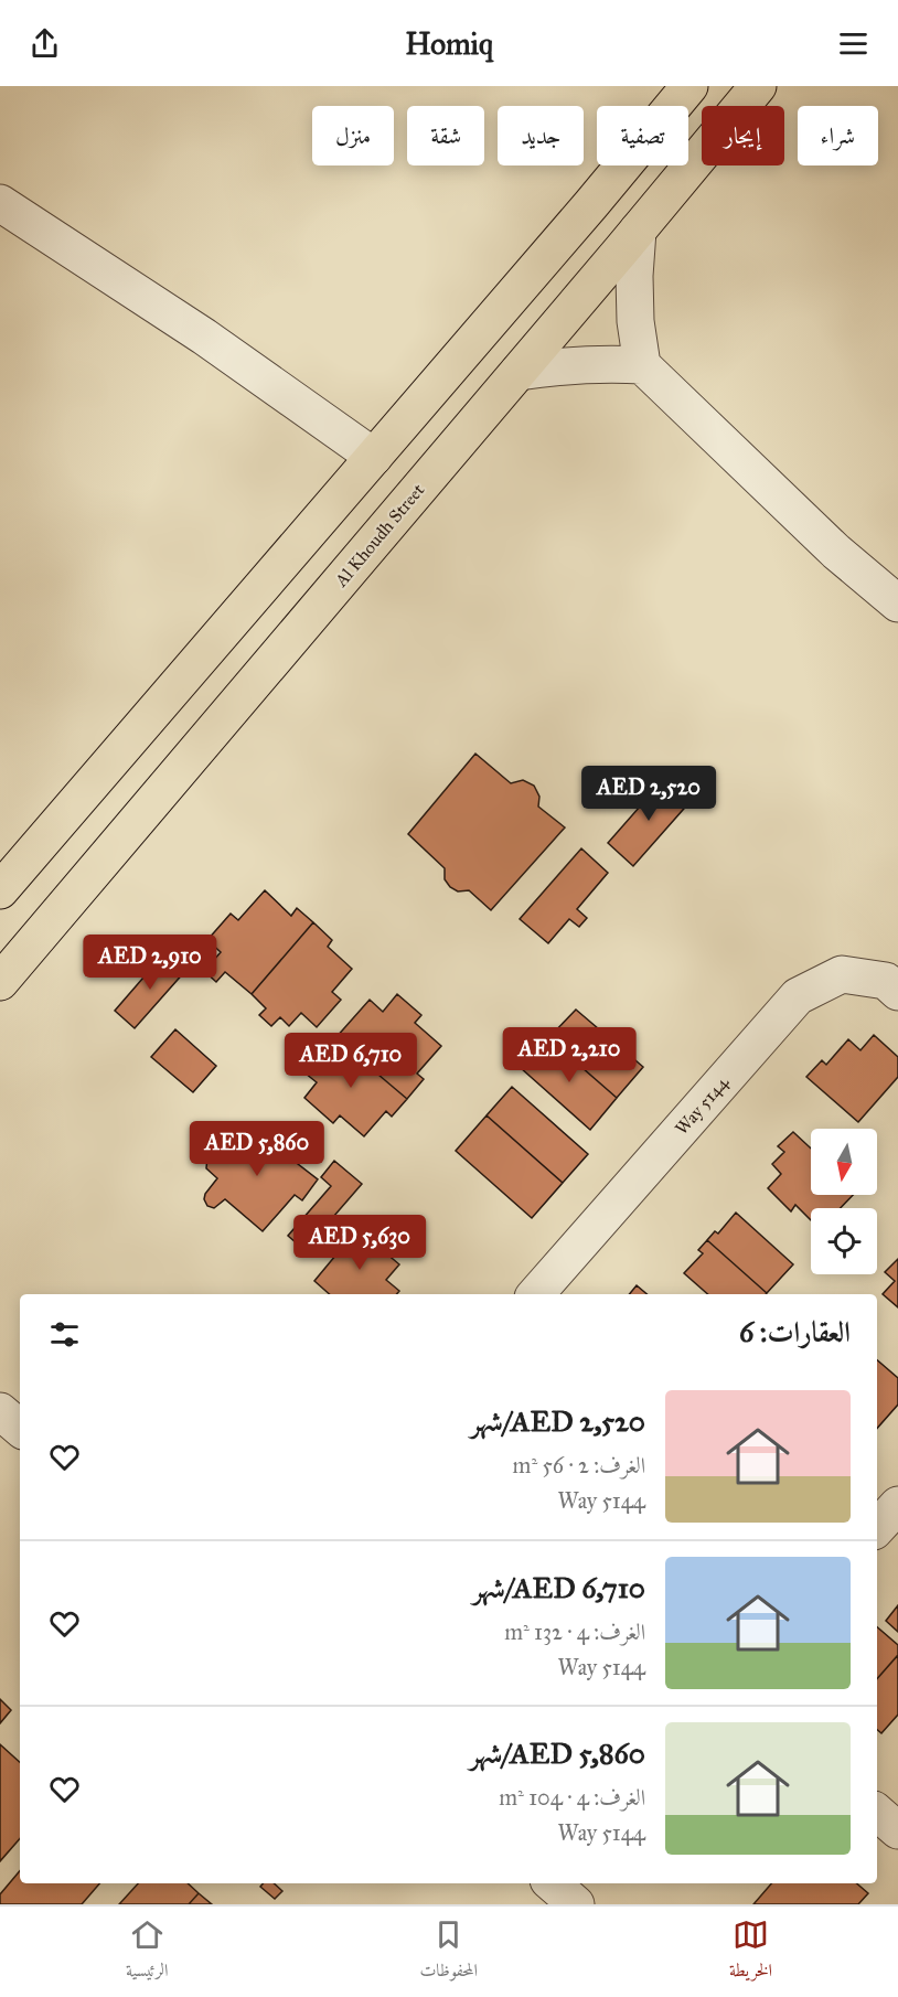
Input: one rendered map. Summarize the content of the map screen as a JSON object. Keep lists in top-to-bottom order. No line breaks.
{"streets":{"main road":["Al Khoudh Street"],"street":["Way 5144"]},"north":"bottom","page":{"header":"Homiq","chip":["شراء","إيجار","تصفية","جديد","شقة","منزل"],"price":["AED 2,520","AED 2,910","AED 2,210","AED 6,710","AED 5,860","AED 5,630"],"heading":"العقارات: 6","list":[{"name":"AED 2,520/شهر","note":"الغرف: 2 · 56 m² · Way 5144"},{"name":"AED 6,710/شهر","note":"الغرف: 4 · 132 m² · Way 5144"},{"name":"AED 5,860/شهر","note":"الغرف: 4 · 104 m² · Way 5144"}],"tabs":["الخريطة","المحفوظات","الرئيسية"]}}
